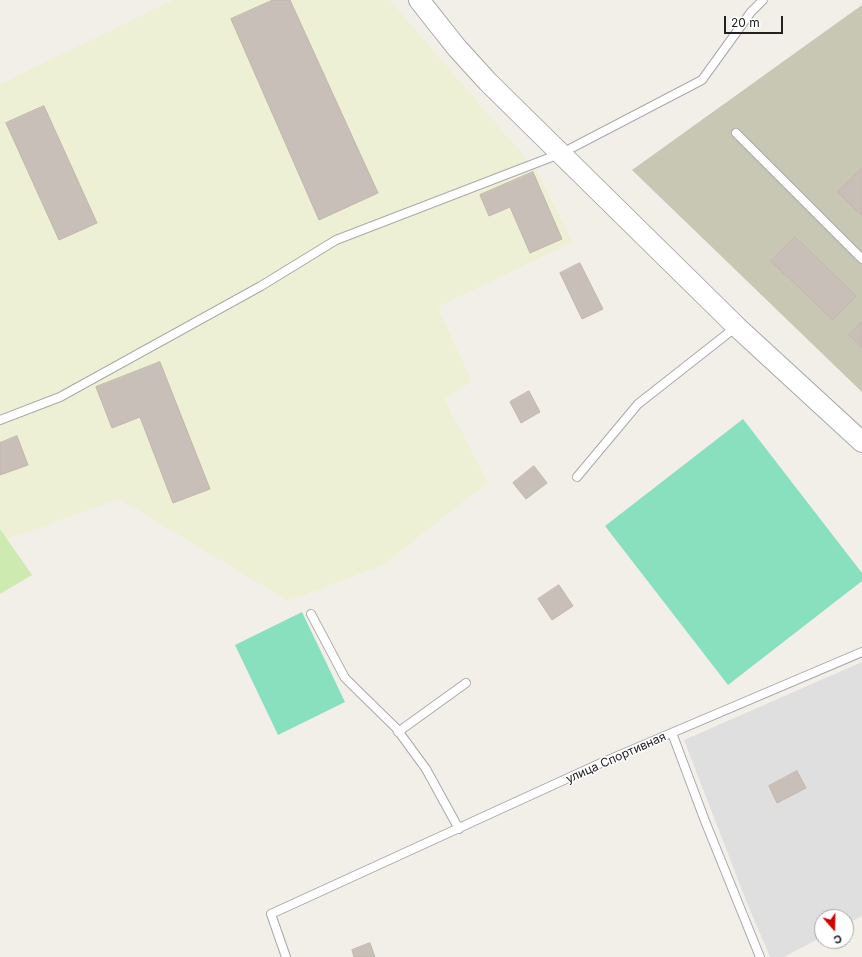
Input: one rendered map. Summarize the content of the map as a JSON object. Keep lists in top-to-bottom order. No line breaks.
{"streets":{"lane":["улица Спортивная"]},"scale_bar":"20 m","north":"bottom"}
